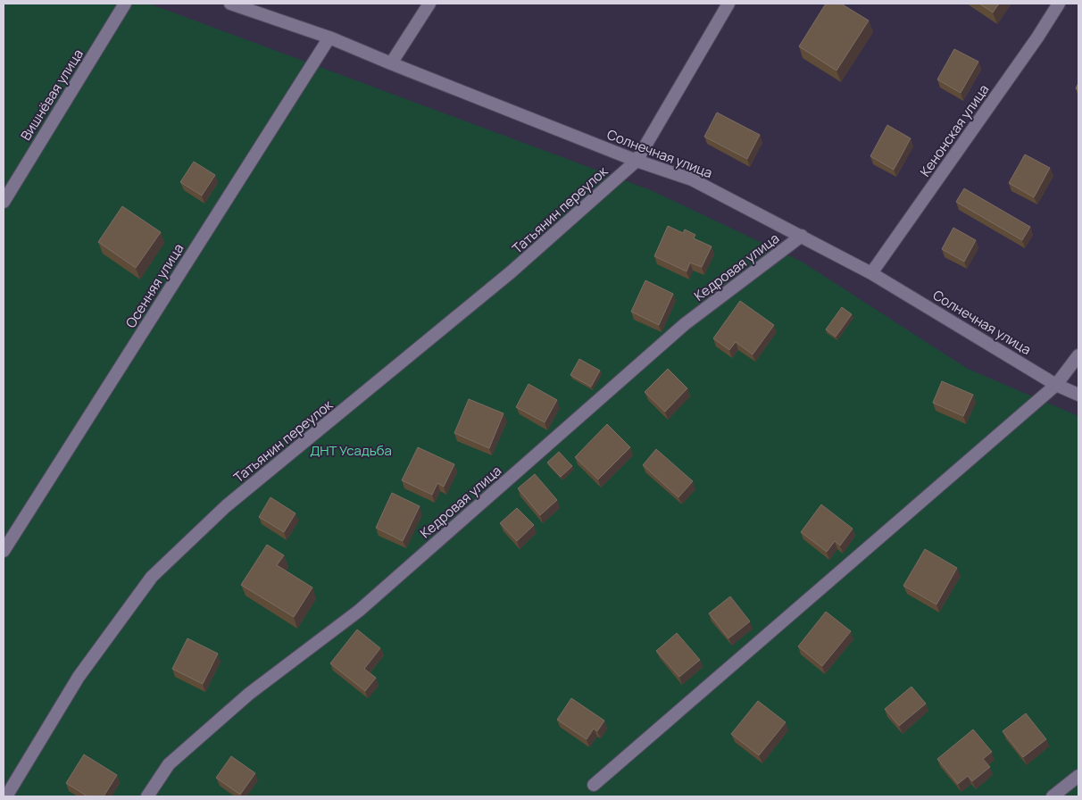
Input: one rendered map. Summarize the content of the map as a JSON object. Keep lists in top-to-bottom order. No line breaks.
{"streets":{"street":["Вишнёвая улица","Кенонская улица","Солнечная улица","Татьянин переулок","Кедровая улица","Осенняя улица"]},"crossings":[["Кенонская улица","Солнечная улица"],["Солнечная улица","Татьянин переулок"],["Солнечная улица","Кедровая улица"],["Солнечная улица","Осенняя улица"]],"parks":["ДНТ Усадьба"]}
